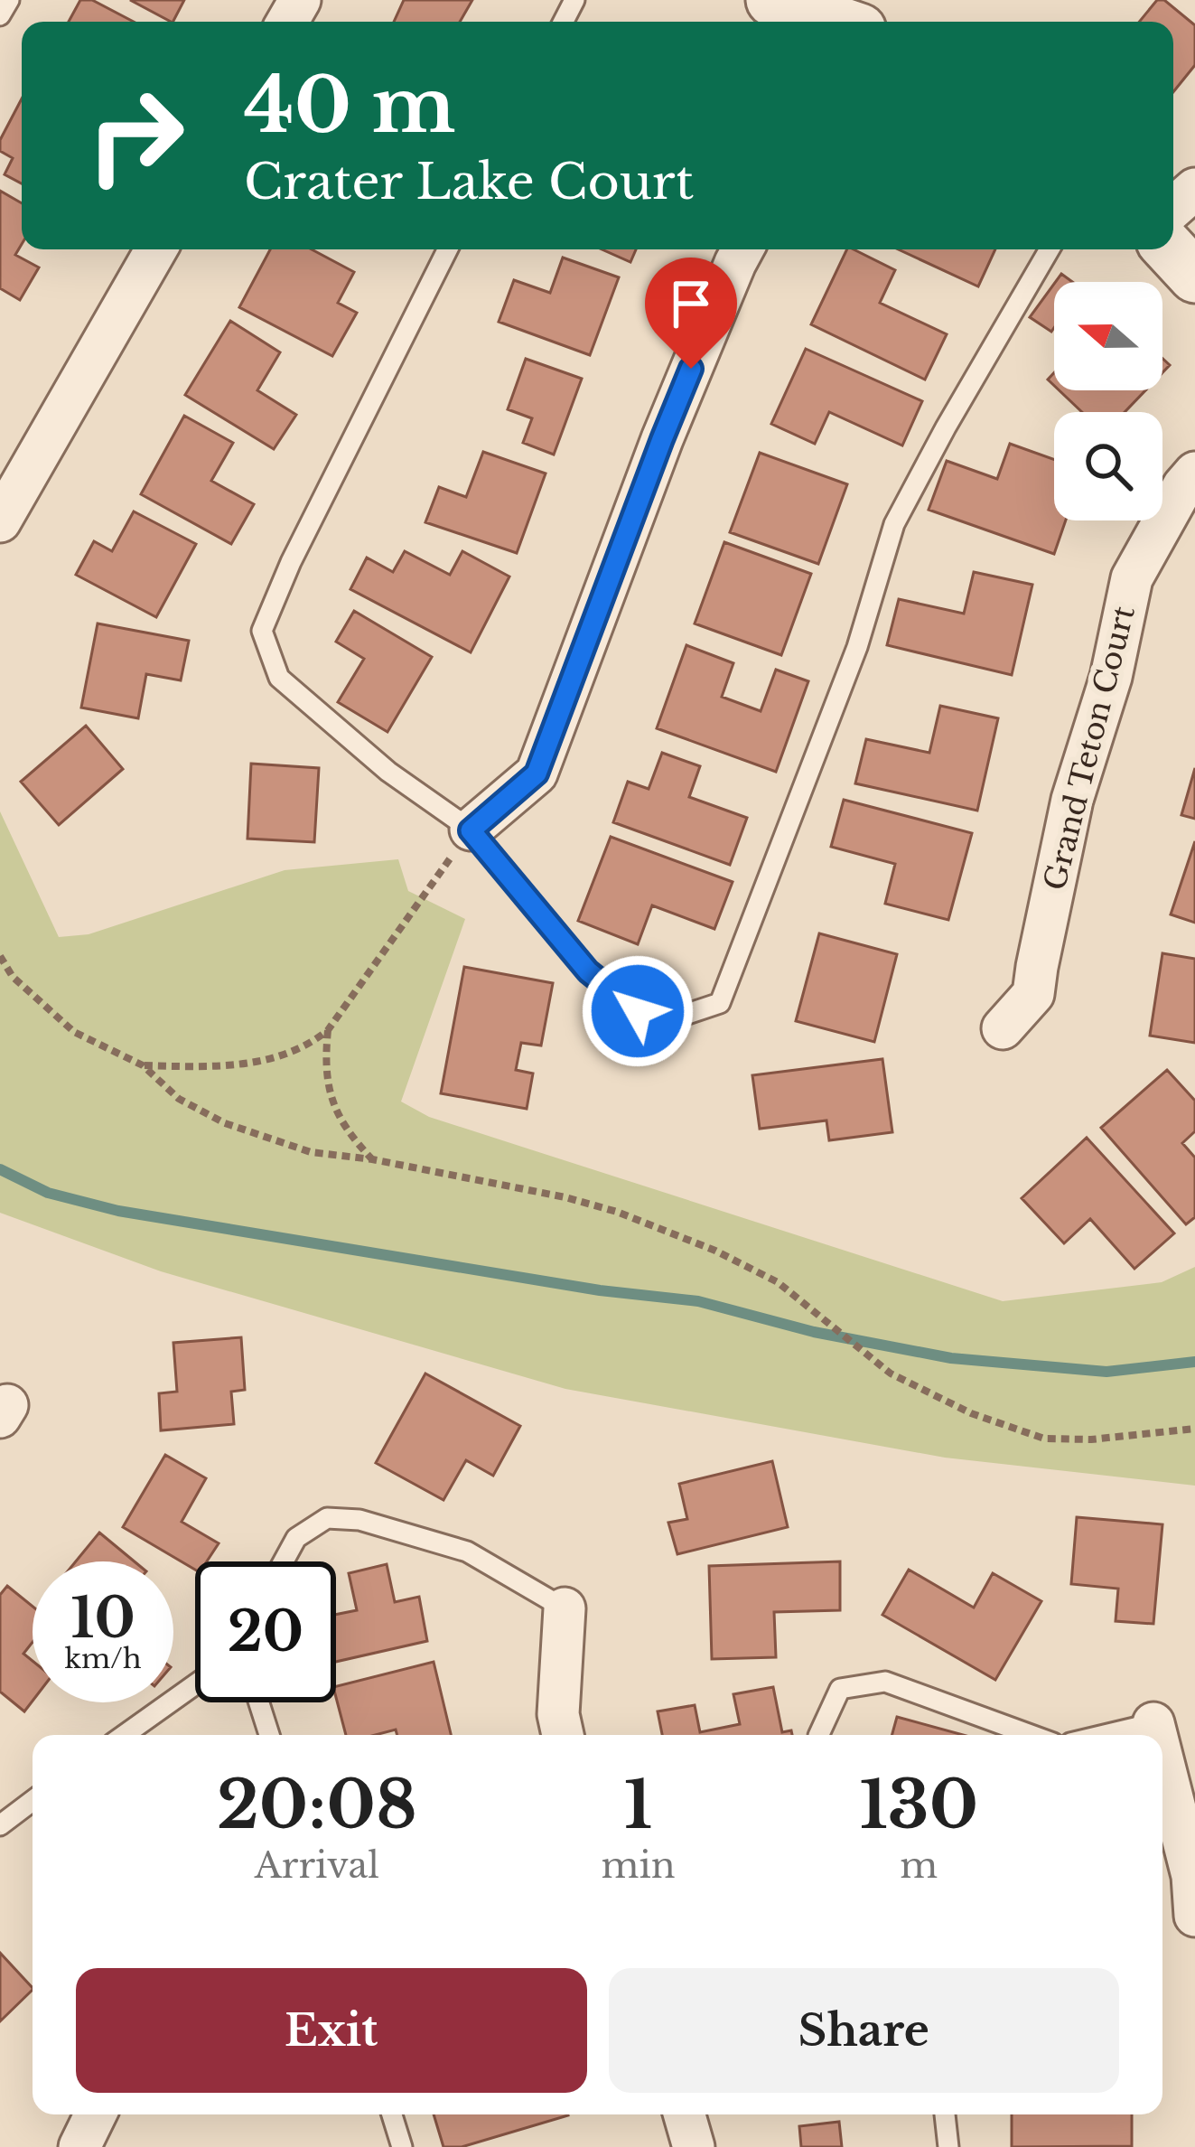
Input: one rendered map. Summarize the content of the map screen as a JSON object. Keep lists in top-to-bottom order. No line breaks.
{"streets":{"street":["Grand Teton Court"]},"north":"left","page":{"turn":["40 m","Crater Lake Court"],"speed":"10 km/h","limit":"20","eta":["20:08","Arrival","1","min","130","m"],"buttons":["Exit","Share"]}}
